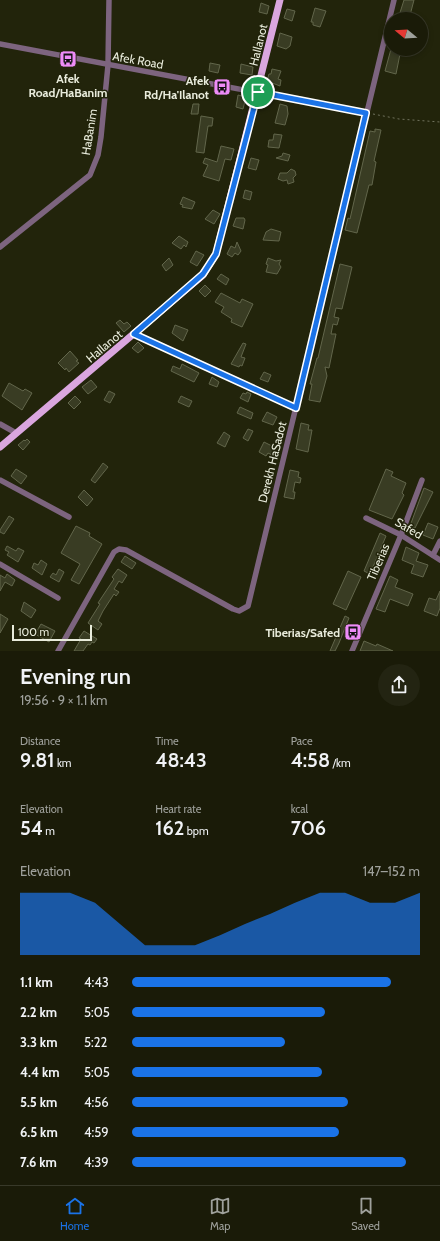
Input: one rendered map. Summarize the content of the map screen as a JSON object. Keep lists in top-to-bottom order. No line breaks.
{"streets":{"main road":["HaIlanot"],"street":["Afek Road","HaBanim","Derekh HaSadot","Safed","Tiberias"]},"crossings":[["HaIlanot","Afek Road"],["Afek Road","HaBanim"],["Afek Road","Derekh HaSadot"],["Safed","Tiberias"]],"places":{"bus stop":["Afek Road/HaBanim","Afek Rd/Ha'Ilanot","Tiberias/Safed"]},"scale_bar":"100 m","north":"left","page":{"scale":"100 m","heading":["Evening run","19:56 · 9 × 1.1 km"],"stats":[["Distance","9.81 km"],["Time","48:43"],["Pace","4:58 /km"],["Elevation","54 m"],["Heart rate","162 bpm"],["kcal","706"]],"chart":["Elevation","147–152 m"],"list":[{"name":"1.1 km","note":"4:43"},{"name":"2.2 km","note":"5:05"},{"name":"3.3 km","note":"5:22"},{"name":"4.4 km","note":"5:05"},{"name":"5.5 km","note":"4:56"},{"name":"6.5 km","note":"4:59"},{"name":"7.6 km","note":"4:39"}],"tabs":["Home","Map","Saved"]}}
